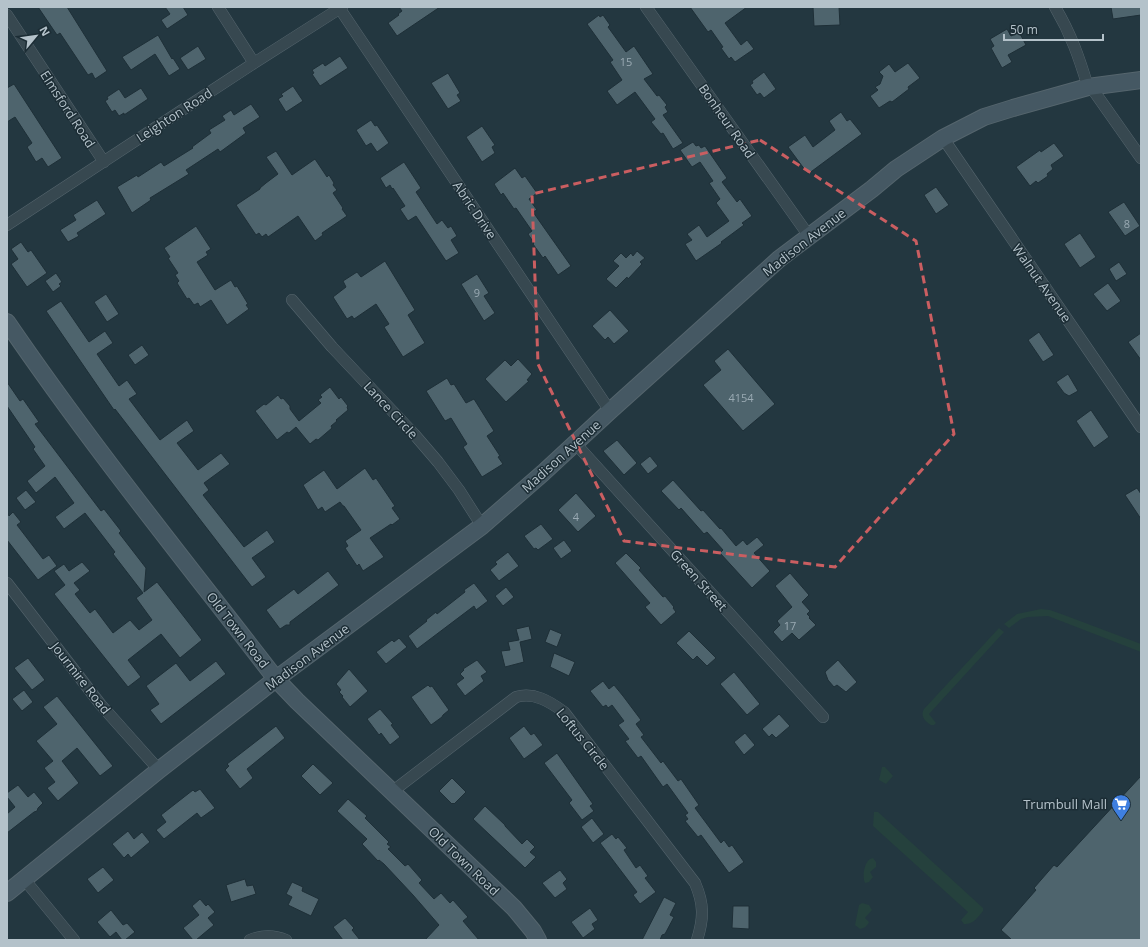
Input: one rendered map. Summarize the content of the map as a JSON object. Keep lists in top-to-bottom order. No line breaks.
{"streets":{"main road":["Madison Avenue","Old Town Road"],"street":["Elmsford Road","Leighton Road","Bonheur Road","Abric Drive","Walnut Avenue","Lance Circle","Green Street","Jourmire Road","Loftus Circle"]},"crossings":[["Elmsford Road","Leighton Road"],["Leighton Road","Abric Drive"],["Bonheur Road","Madison Avenue"],["Abric Drive","Madison Avenue"],["Madison Avenue","Walnut Avenue"],["Madison Avenue","Lance Circle"],["Madison Avenue","Green Street"],["Madison Avenue","Old Town Road"],["Madison Avenue","Jourmire Road"],["Old Town Road","Loftus Circle"]],"places":{"supermarket":["Trumbull Mall"]},"house_numbers":["15","8","9","4154","4","17"],"scale_bar":"50 m","north":"top right"}
